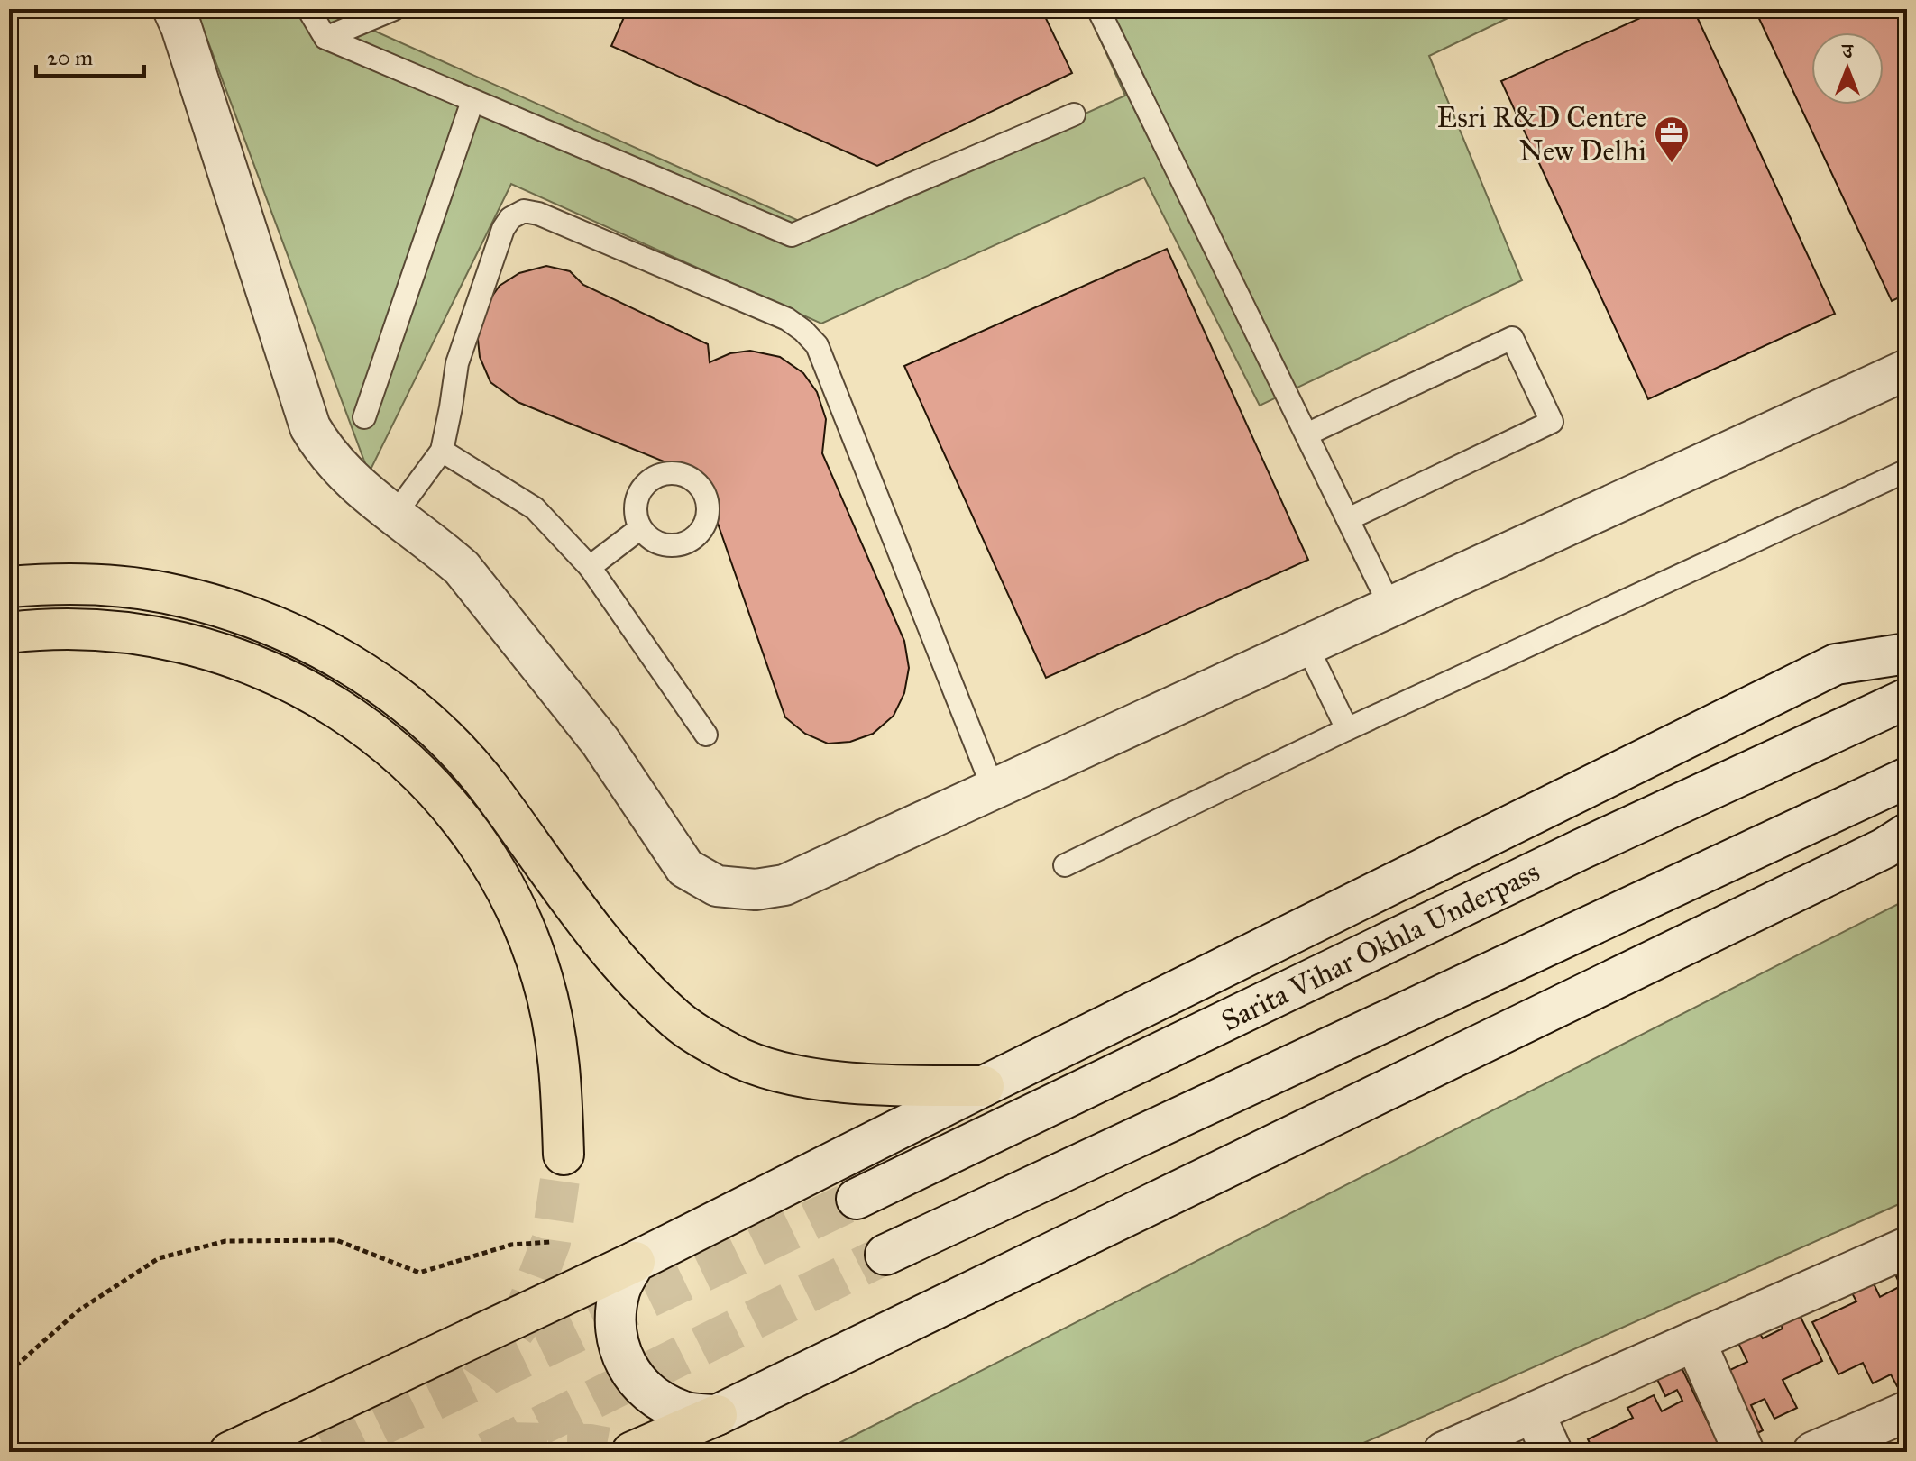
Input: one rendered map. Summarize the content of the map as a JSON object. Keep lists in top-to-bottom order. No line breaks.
{"streets":{"main road":["Sarita Vihar Okhla Underpass"]},"places":{"office":["Esri R&D Centre New Delhi"]},"scale_bar":"20 m","north":"top"}
